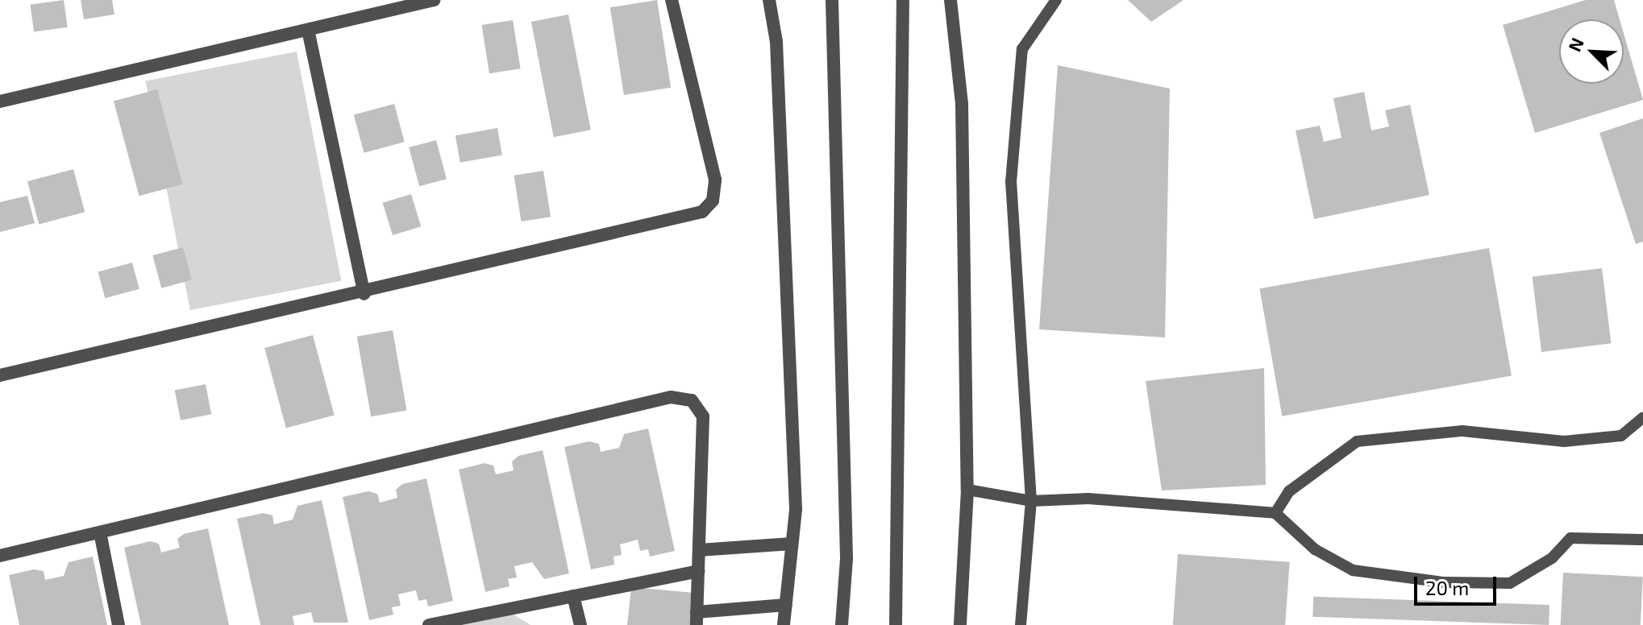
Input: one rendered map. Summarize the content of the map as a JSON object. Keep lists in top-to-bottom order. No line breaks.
{"scale_bar":"20 m","north":"top left"}
